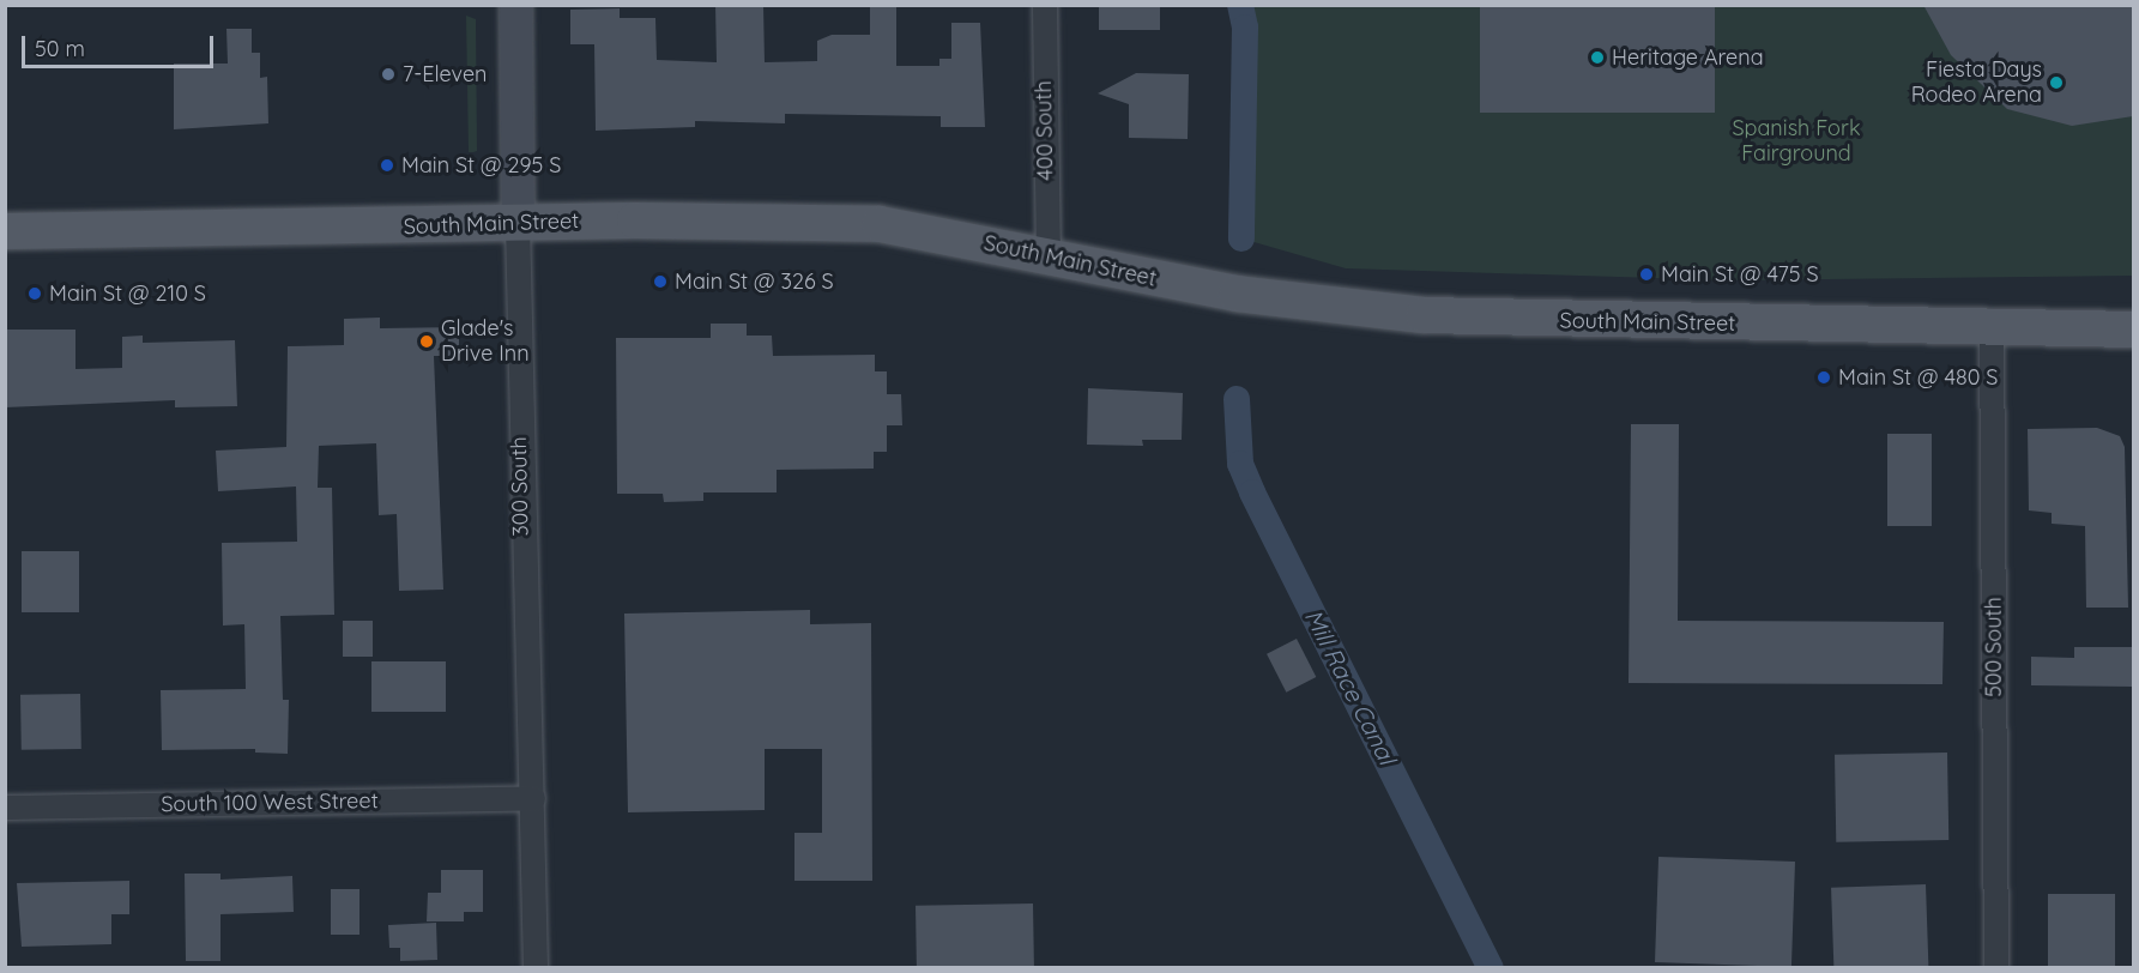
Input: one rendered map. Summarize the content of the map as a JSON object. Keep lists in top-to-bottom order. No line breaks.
{"streets":{"main road":["South Main Street","300 South"],"street":["400 South","500 South","South 100 West Street"]},"crossings":[["400 South","South Main Street"],["South Main Street","300 South"],["South Main Street","500 South"],["300 South","South 100 West Street"]],"water":["Mill Race Canal"],"parks":["Spanish Fork Fairground"],"places":["Heritage Arena","7-Eleven","Fiesta Days Rodeo Arena","Main St @ 295 S","Main St @ 475 S","Main St @ 326 S","Main St @ 210 S","Glade's Drive Inn","Main St @ 480 S"],"scale_bar":"50 m"}
